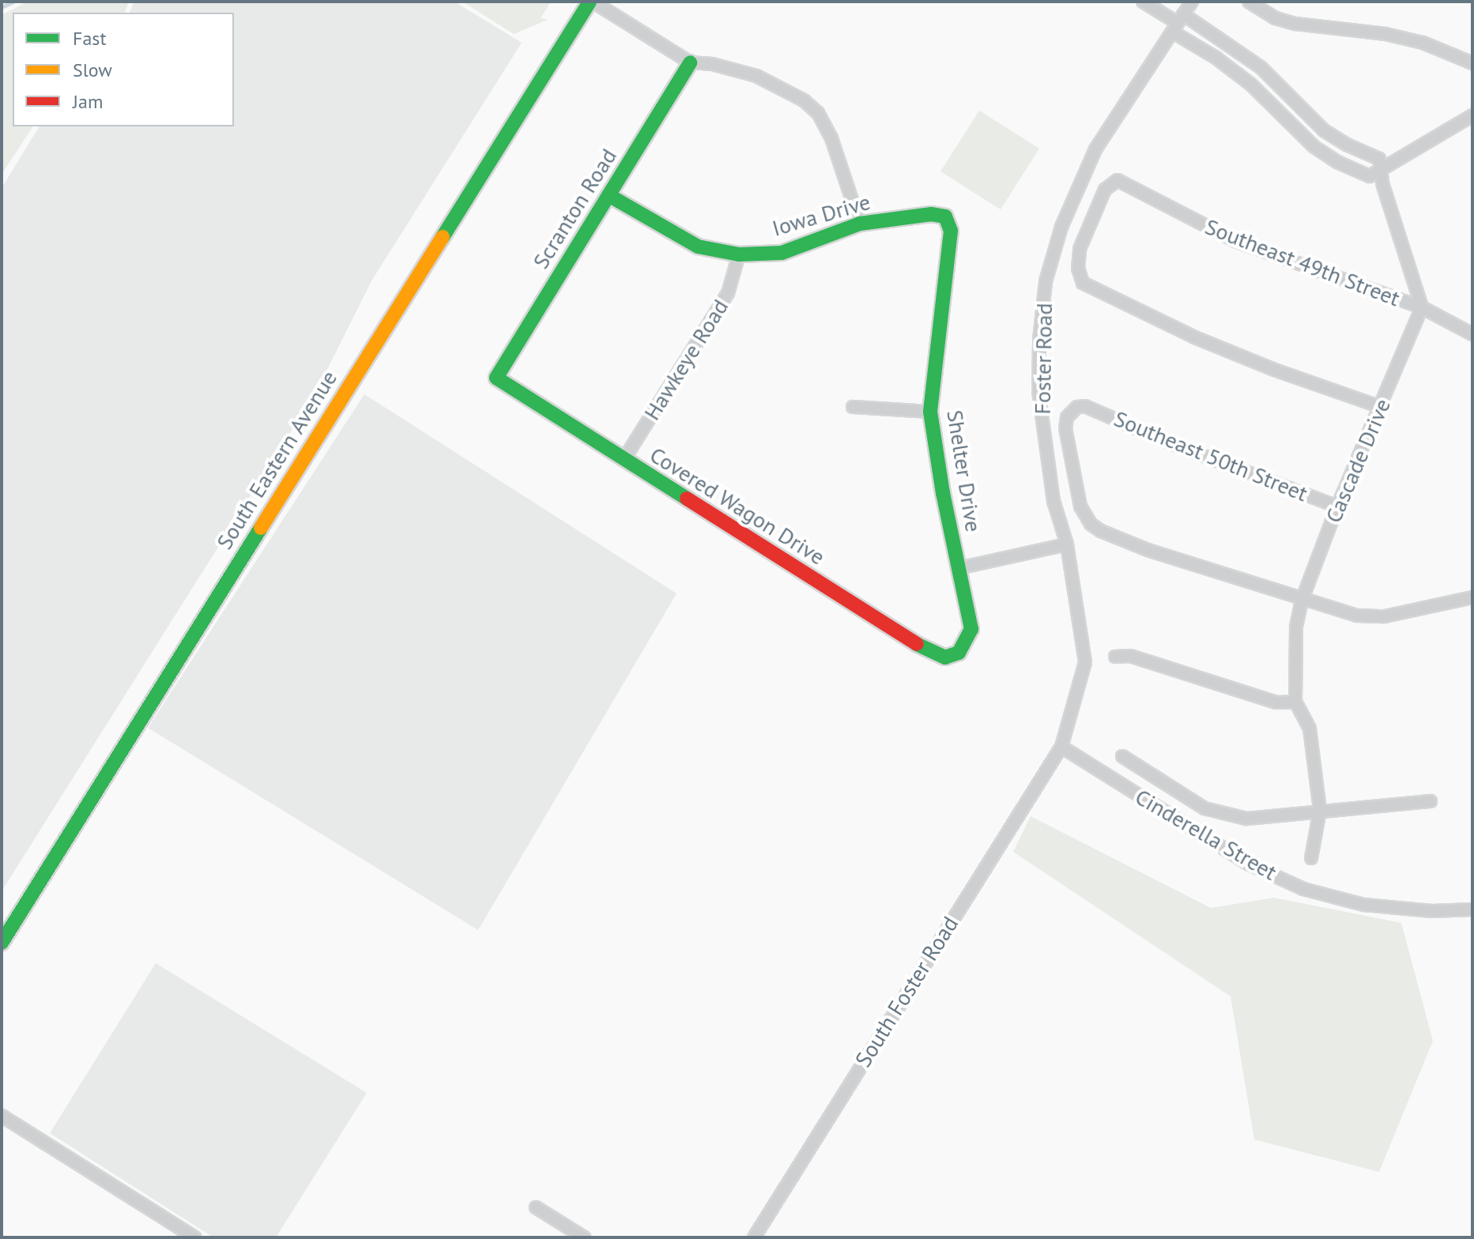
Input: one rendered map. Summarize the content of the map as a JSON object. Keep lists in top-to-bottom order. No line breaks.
{"streets":{"street":["Scranton Road","Iowa Drive","Southeast 49th Street","Foster Road","Hawkeye Road","Southeast 50th Street","South Eastern Avenue","Cascade Drive","Shelter Drive","Covered Wagon Drive","Cinderella Street","South Foster Road"]},"crossings":[["Scranton Road","Iowa Drive"],["Scranton Road","Covered Wagon Drive"],["Iowa Drive","Hawkeye Road"],["Iowa Drive","Shelter Drive"],["Southeast 49th Street","Cascade Drive"],["Foster Road","Cinderella Street"],["Foster Road","South Foster Road"],["Hawkeye Road","Covered Wagon Drive"],["Southeast 50th Street","Cascade Drive"],["Shelter Drive","Covered Wagon Drive"],["Cinderella Street","South Foster Road"]],"legend":["Fast","Slow","Jam"]}
